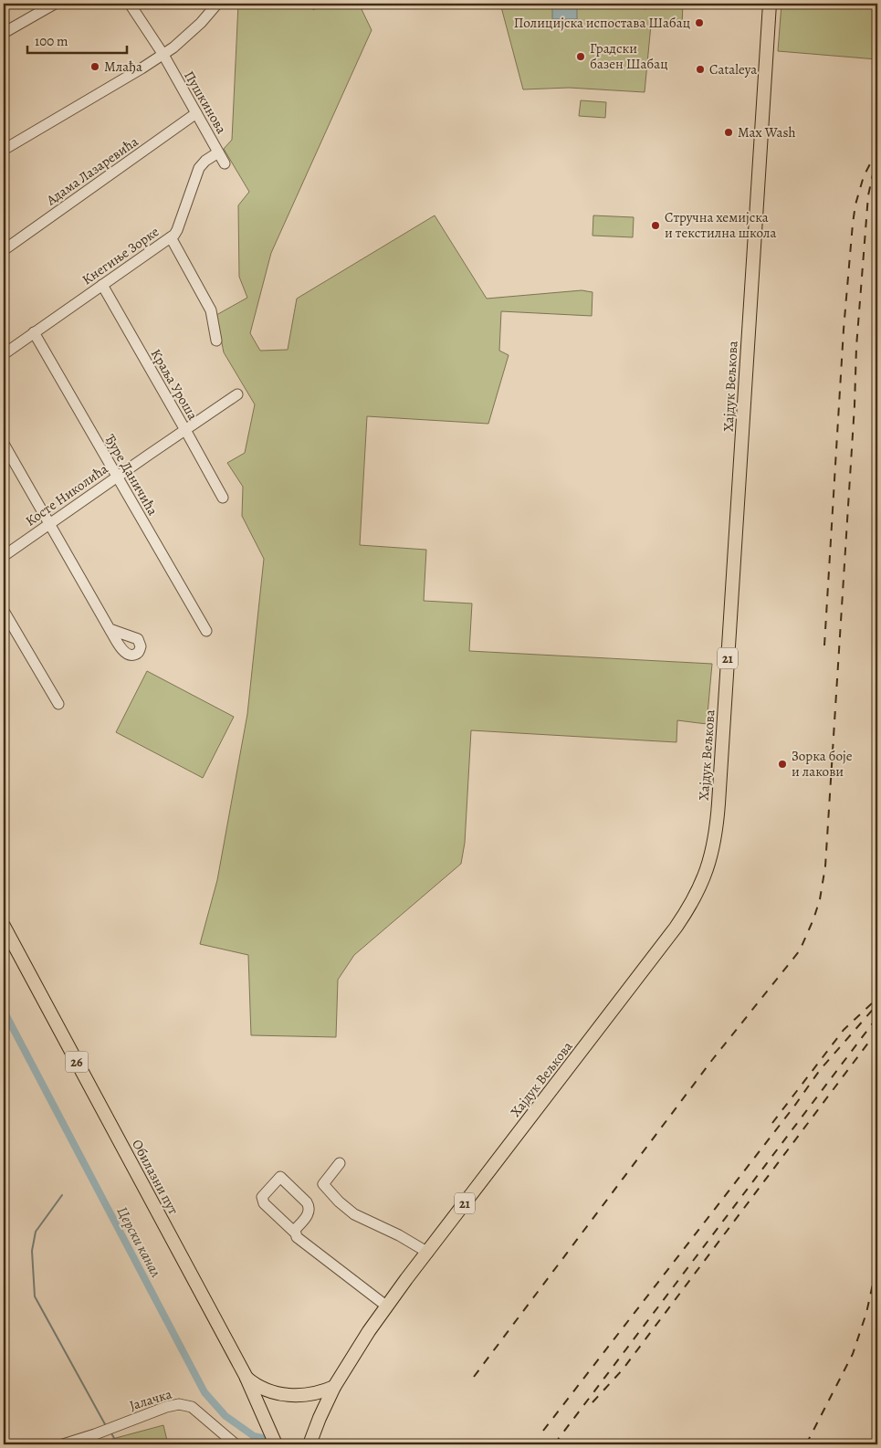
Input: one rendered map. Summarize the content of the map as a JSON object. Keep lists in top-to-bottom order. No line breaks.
{"streets":{"main road":["Хајдук Вељкова","21","26","Обилазни пут"],"street":["Пушкинова","Адама Лазаревића","Кнегиње Зорке","Краља Уроша","Ђуре Даничића","Косте Николића","Јалачка"]},"crossings":[["Пушкинова","Адама Лазаревића"],["Пушкинова","Кнегиње Зорке"],["Кнегиње Зорке","Краља Уроша"],["Кнегиње Зорке","Ђуре Даничића"],["Краља Уроша","Косте Николића"],["Хајдук Вељкова","21"],["Ђуре Даничића","Косте Николића"]],"water":["Церски канал"],"places":["Полицијска испостава Шабац","Градски базен Шабац","Млађа","Cataleya","Max Wash","Стручна хемијска и текстилна школа","Зорка боје и лакови"],"scale_bar":"100 m"}
